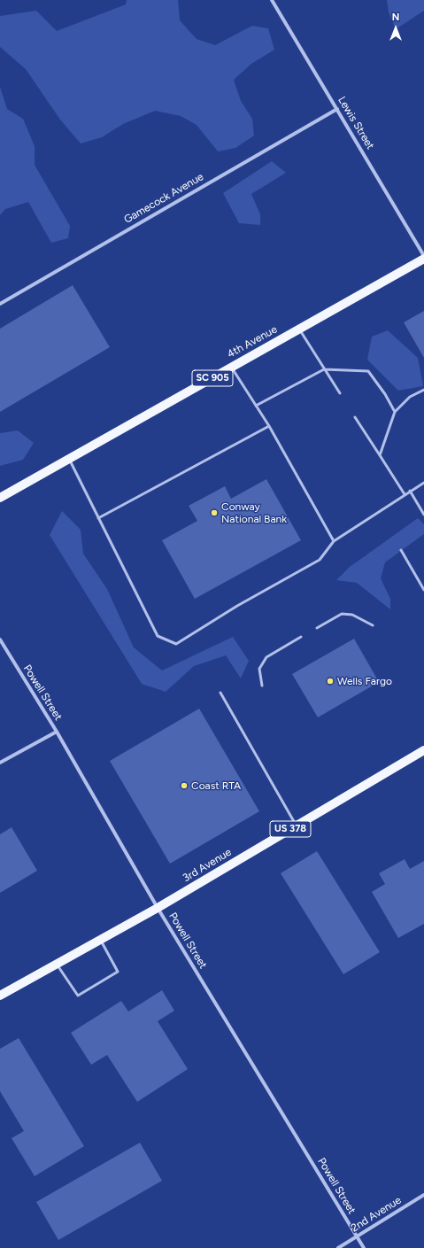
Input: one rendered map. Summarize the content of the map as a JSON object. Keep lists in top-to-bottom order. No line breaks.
{"streets":{"main road":["4th Avenue","SC 905","US 378","3rd Avenue"],"street":["Lewis Street","Gamecock Avenue","Powell Street","2nd Avenue"]},"crossings":[["Lewis Street","Gamecock Avenue"],["Lewis Street","4th Avenue"],["Powell Street","3rd Avenue"],["Powell Street","2nd Avenue"]],"places":["Conway National Bank","Wells Fargo","Coast RTA"],"north":"top"}
